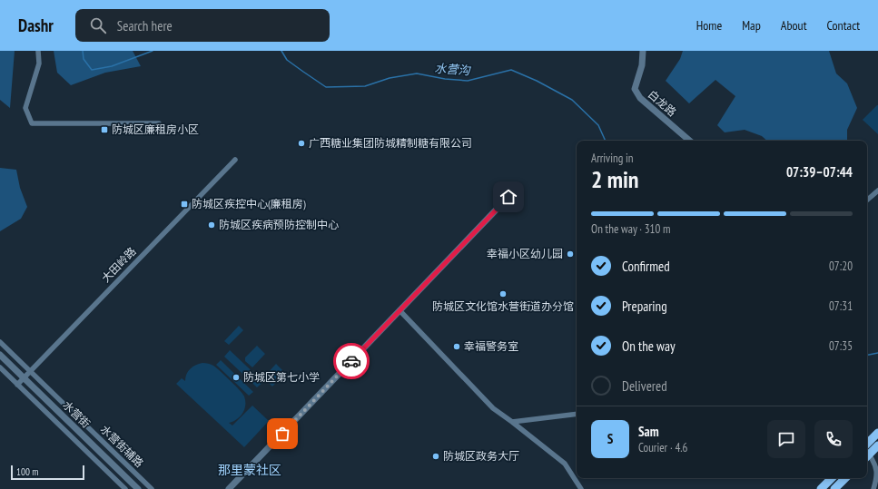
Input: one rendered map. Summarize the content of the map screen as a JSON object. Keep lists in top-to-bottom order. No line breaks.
{"streets":{"street":["白龙路","大田岭路","水营街","水营街辅路"]},"crossings":[["大田岭路","水营街"],["大田岭路","水营街辅路"]],"districts":["那里蒙社区"],"water":["水营沟"],"places":{"transit":["防城区廉租房小区","防城区疾控中心(廉租房)"],"other":["广西糖业集团防城精制糖有限公司","防城区疾病预防控制中心","幸福小区幼儿园","防城区文化馆水营街道办分馆","幸福警务室","防城区第七小学","防城区政务大厅"]},"scale_bar":"100 m","page":{"header":"Dashr","search":"Search here","nav":["Home","Map","About","Contact"],"heading":["2 min","Arriving in","07:39–07:44"],"panel":["Sam","Courier · 4.6"],"bar":"On the way · 310 m","list":[["Confirmed","07:20"],["Preparing","07:31"],["On the way","07:35"],"Delivered"],"round":"S","scale":"100 m"}}
